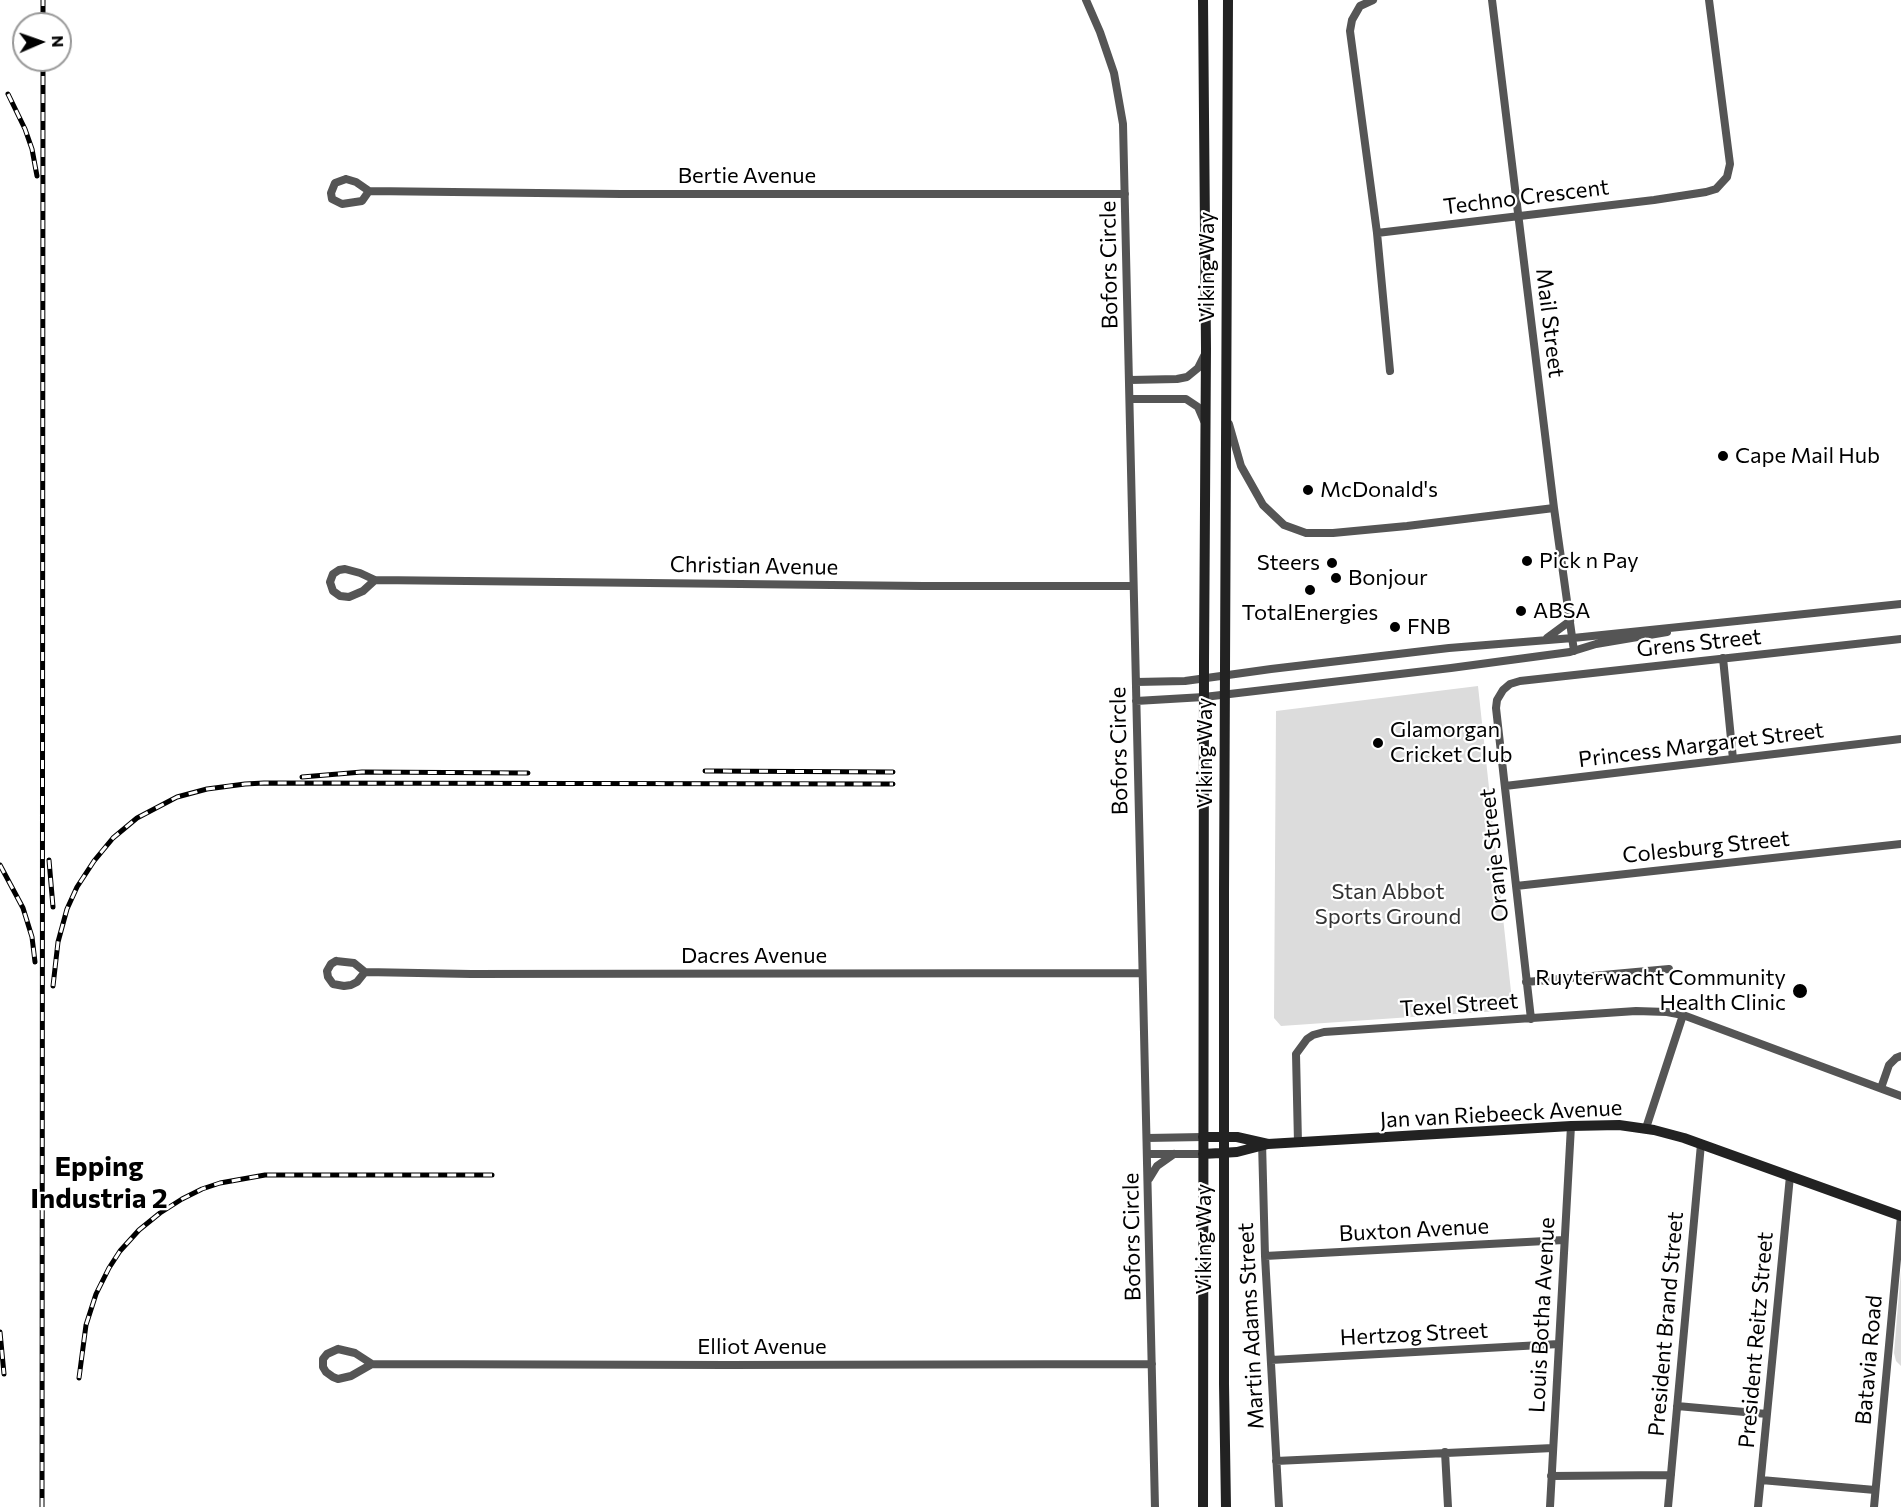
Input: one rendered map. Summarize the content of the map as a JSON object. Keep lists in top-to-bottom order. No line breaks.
{"streets":{"main road":["Viking Way","Jan van Riebeeck Avenue"],"street":["Bertie Avenue","Techno Crescent","Bofors Circle","Mail Street","Christian Avenue","Grens Street","Princess Margaret Street","Colesburg Street","Oranje Street","Dacres Avenue","Texel Street","Buxton Avenue","Louis Botha Avenue","President Brand Street","Martin Adams Street","Hertzog Street","President Reitz Street","Elliot Avenue","Batavia Road"]},"crossings":[["Bertie Avenue","Bofors Circle"],["Techno Crescent","Mail Street"],["Bofors Circle","Christian Avenue"],["Bofors Circle","Dacres Avenue"],["Bofors Circle","Jan van Riebeeck Avenue"],["Bofors Circle","Elliot Avenue"],["Viking Way","Jan van Riebeeck Avenue"],["Grens Street","Oranje Street"],["Princess Margaret Street","Oranje Street"],["Colesburg Street","Oranje Street"],["Oranje Street","Texel Street"],["Texel Street","Jan van Riebeeck Avenue"],["Jan van Riebeeck Avenue","Louis Botha Avenue"],["Jan van Riebeeck Avenue","President Brand Street"],["Jan van Riebeeck Avenue","Martin Adams Street"],["Jan van Riebeeck Avenue","President Reitz Street"],["Jan van Riebeeck Avenue","Batavia Road"],["Buxton Avenue","Louis Botha Avenue"],["Buxton Avenue","Martin Adams Street"],["Louis Botha Avenue","Hertzog Street"],["Martin Adams Street","Hertzog Street"]],"districts":["Epping Industria 2"],"parks":["Stan Abbot Sports Ground"],"places":["Cape Mail Hub","McDonald's","Pick n Pay","Steers","Bonjour","TotalEnergies","ABSA","FNB","Glamorgan Cricket Club","Ruyterwacht Community Health Clinic"],"north":"right"}
